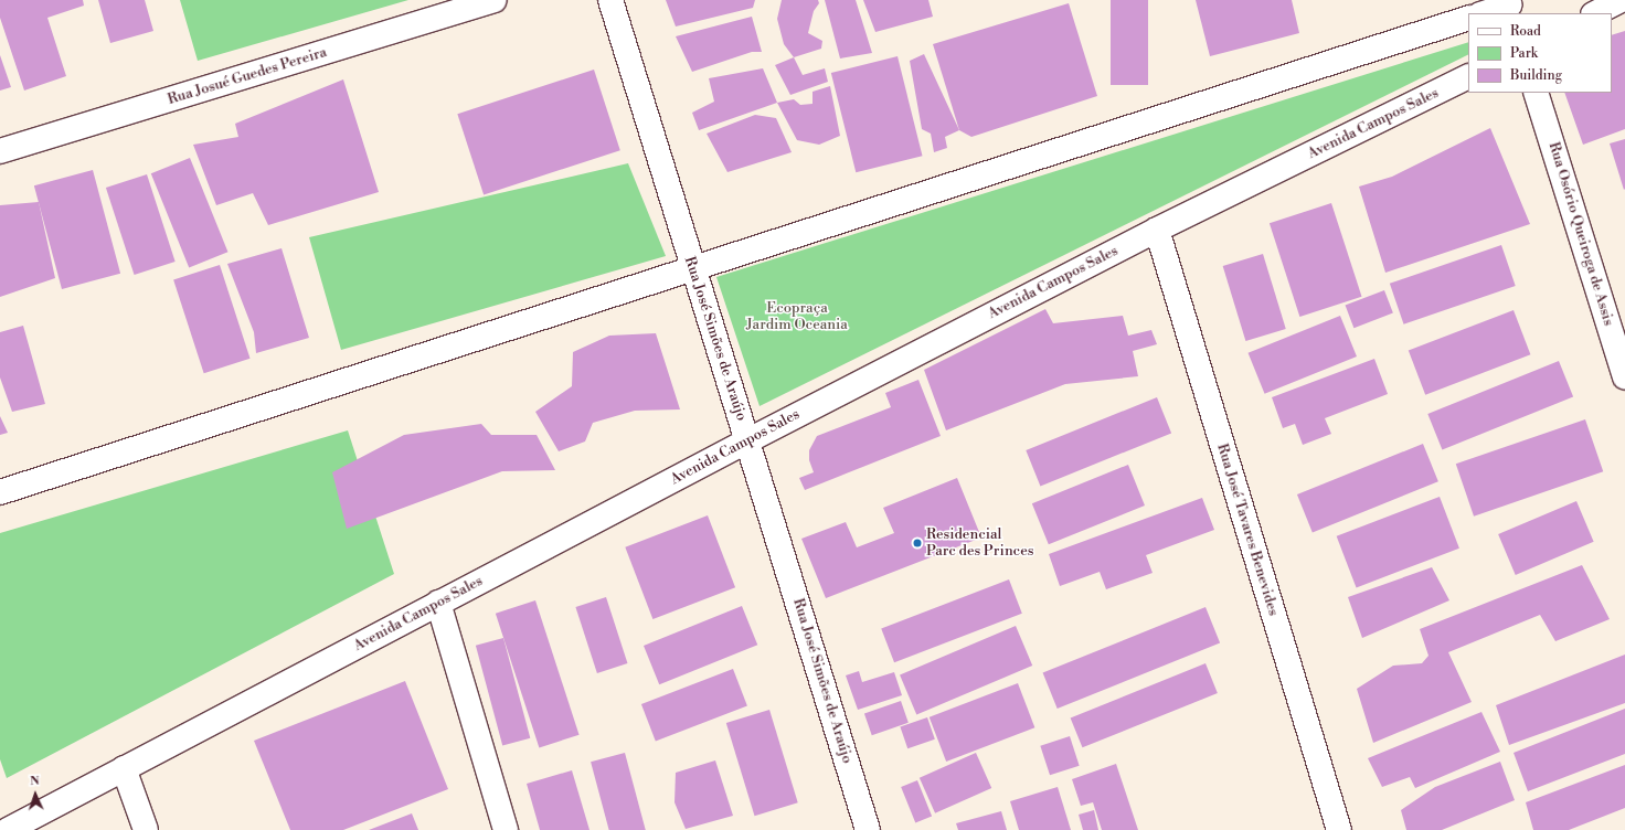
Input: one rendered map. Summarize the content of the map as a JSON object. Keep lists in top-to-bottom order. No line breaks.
{"streets":{"street":["Rua Josué Guedes Pereira","Avenida Campos Sales","Rua Osório Queiroga de Assis","Rua José Simões de Araújo","Rua José Tavares Benevides"]},"crossings":[["Avenida Campos Sales","Rua José Simões de Araújo"],["Avenida Campos Sales","Rua José Tavares Benevides"]],"parks":["Ecopraça Jardim Oceania"],"places":["Residencial Parc des Princes"],"legend":["Road","Park","Building"],"north":"top"}
